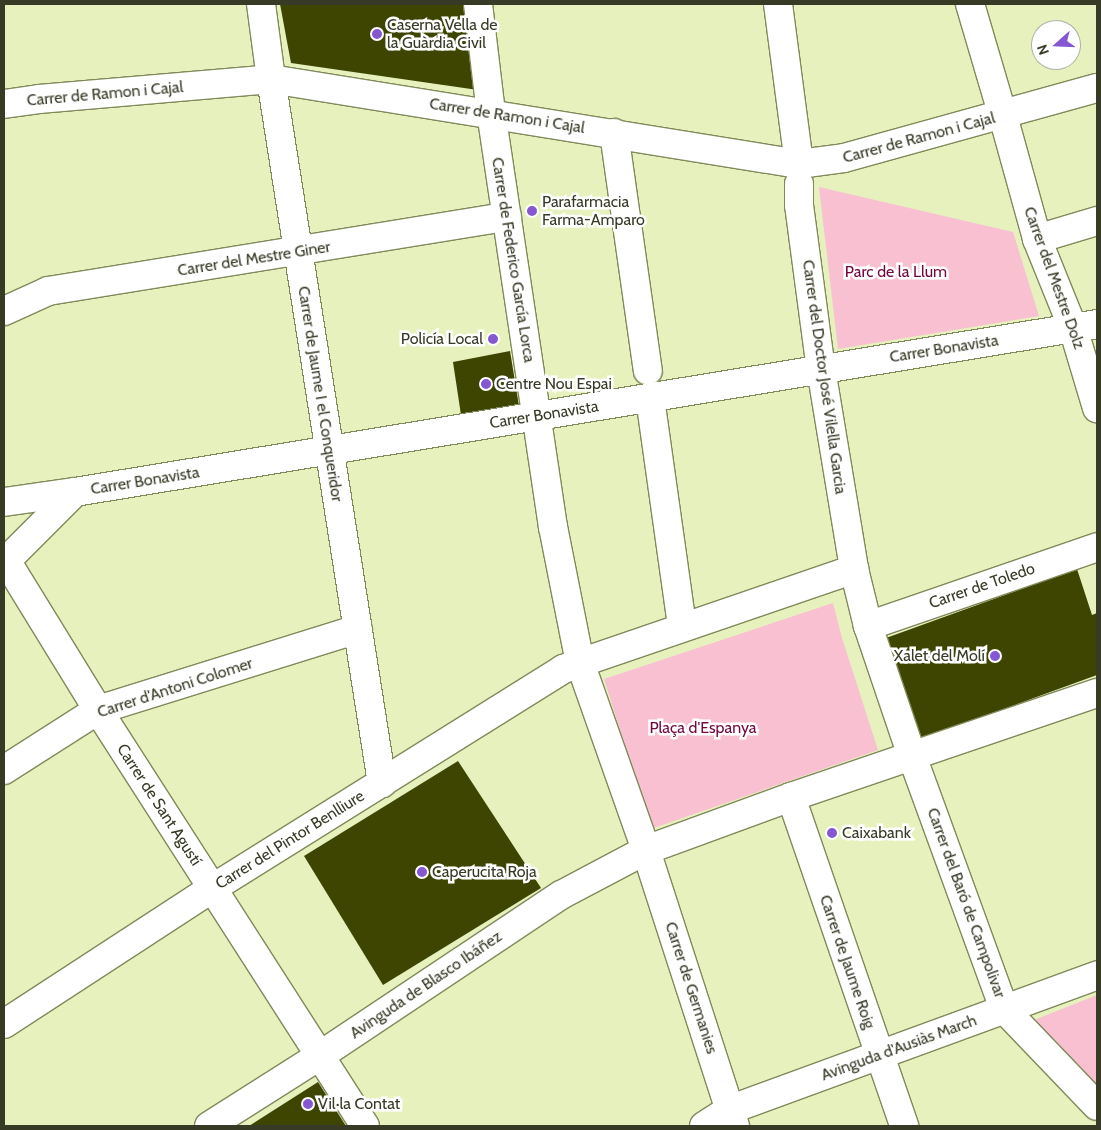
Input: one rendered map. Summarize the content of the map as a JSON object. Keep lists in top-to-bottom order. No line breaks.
{"streets":{"street":["Carrer de Ramon i Cajal","Carrer del Mestre Giner","Carrer de Federico García Lorca","Carrer del Mestre Dolz","Carrer Bonavista","Carrer del Doctor José Vilella Garcia","Carrer de Jaume I el Conqueridor","Carrer de Toledo","Carrer d'Antoni Colomer","Carrer de Sant Agustí","Carrer del Pintor Benlliure","Carrer del Baró de Campolivar","Carrer de Jaume Roig","Avinguda de Blasco Ibáñez","Carrer de Germanies","Avinguda d'Ausiàs March"]},"crossings":[["Carrer de Ramon i Cajal","Carrer de Federico García Lorca"],["Carrer de Ramon i Cajal","Carrer del Mestre Dolz"],["Carrer de Ramon i Cajal","Carrer del Doctor José Vilella Garcia"],["Carrer de Ramon i Cajal","Carrer de Jaume I el Conqueridor"],["Carrer del Mestre Giner","Carrer de Federico García Lorca"],["Carrer del Mestre Giner","Carrer de Jaume I el Conqueridor"],["Carrer de Federico García Lorca","Carrer Bonavista"],["Carrer de Federico García Lorca","Carrer del Pintor Benlliure"],["Carrer del Mestre Dolz","Carrer Bonavista"],["Carrer Bonavista","Carrer del Doctor José Vilella Garcia"],["Carrer Bonavista","Carrer de Jaume I el Conqueridor"],["Carrer Bonavista","Carrer de Sant Agustí"],["Carrer de Jaume I el Conqueridor","Carrer d'Antoni Colomer"],["Carrer de Jaume I el Conqueridor","Carrer del Pintor Benlliure"],["Carrer d'Antoni Colomer","Carrer de Sant Agustí"],["Carrer de Sant Agustí","Carrer del Pintor Benlliure"],["Carrer de Sant Agustí","Avinguda de Blasco Ibáñez"],["Carrer del Baró de Campolivar","Avinguda d'Ausiàs March"],["Carrer de Jaume Roig","Avinguda d'Ausiàs March"],["Avinguda de Blasco Ibáñez","Carrer de Germanies"],["Carrer de Germanies","Avinguda d'Ausiàs March"]],"parks":["Parc de la Llum","Plaça d'Espanya"],"places":["Caserna Vella de la Guàrdia Civil","Parafarmacia Farma-Amparo","Policía Local","Centre Nou Espai","Xalet del Molí","Caixabank","Caperucita Roja","Vil·la Contat"],"north":"left"}
